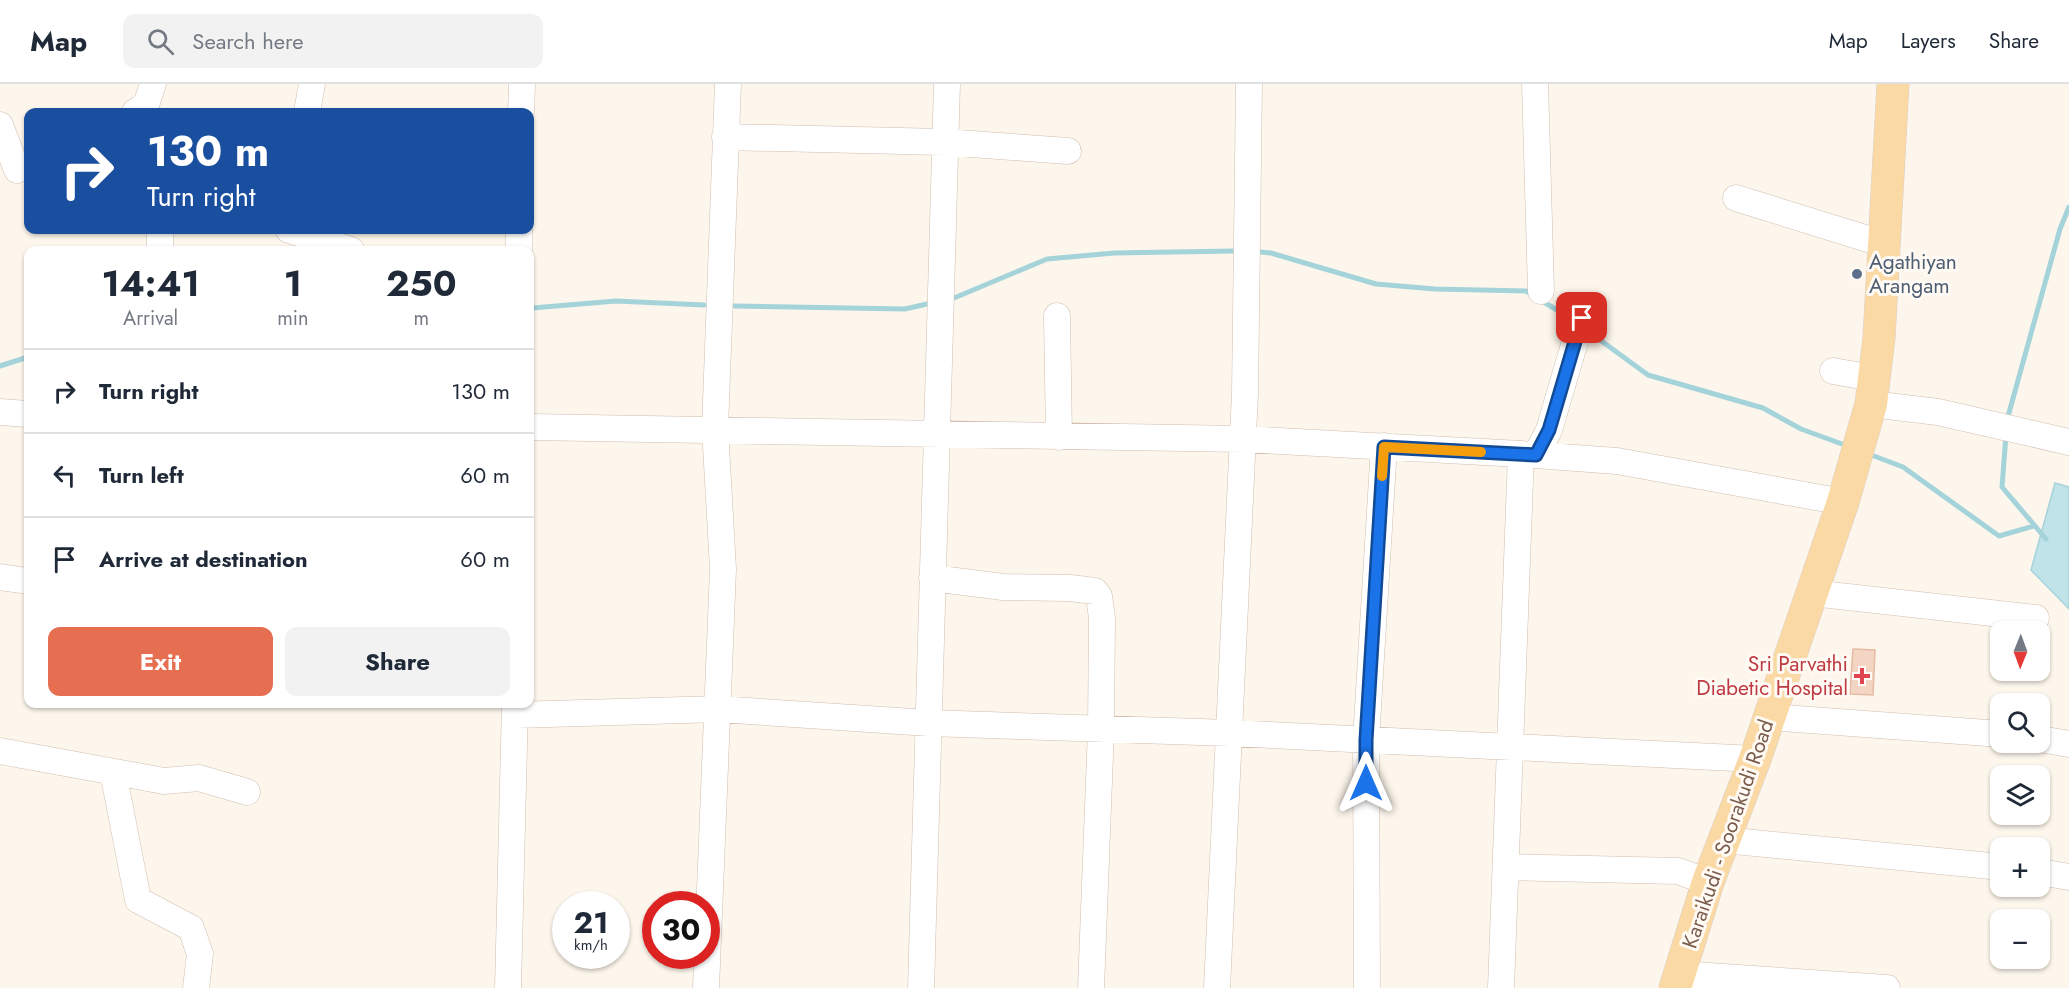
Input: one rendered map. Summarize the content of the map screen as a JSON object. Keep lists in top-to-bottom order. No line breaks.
{"streets":{"main road":["Karaikudi - Soorakudi Road"]},"places":{"other":["Agathiyan Arangam"],"health":["Sri Parvathi Diabetic Hospital"]},"north":"bottom","page":{"header":"Map","search":"Search here","nav":["Map","Layers","Share"],"turn":["130 m","Turn right"],"eta":["14:41","Arrival","1","min","250","m"],"list":[{"name":"Turn right","value":"130 m"},{"name":"Turn left","value":"60 m"},{"name":"Arrive at destination","value":"60 m"}],"buttons":["Exit","Share"],"map_buttons":["+","−"],"speed":"21 km/h","limit":"30"}}
